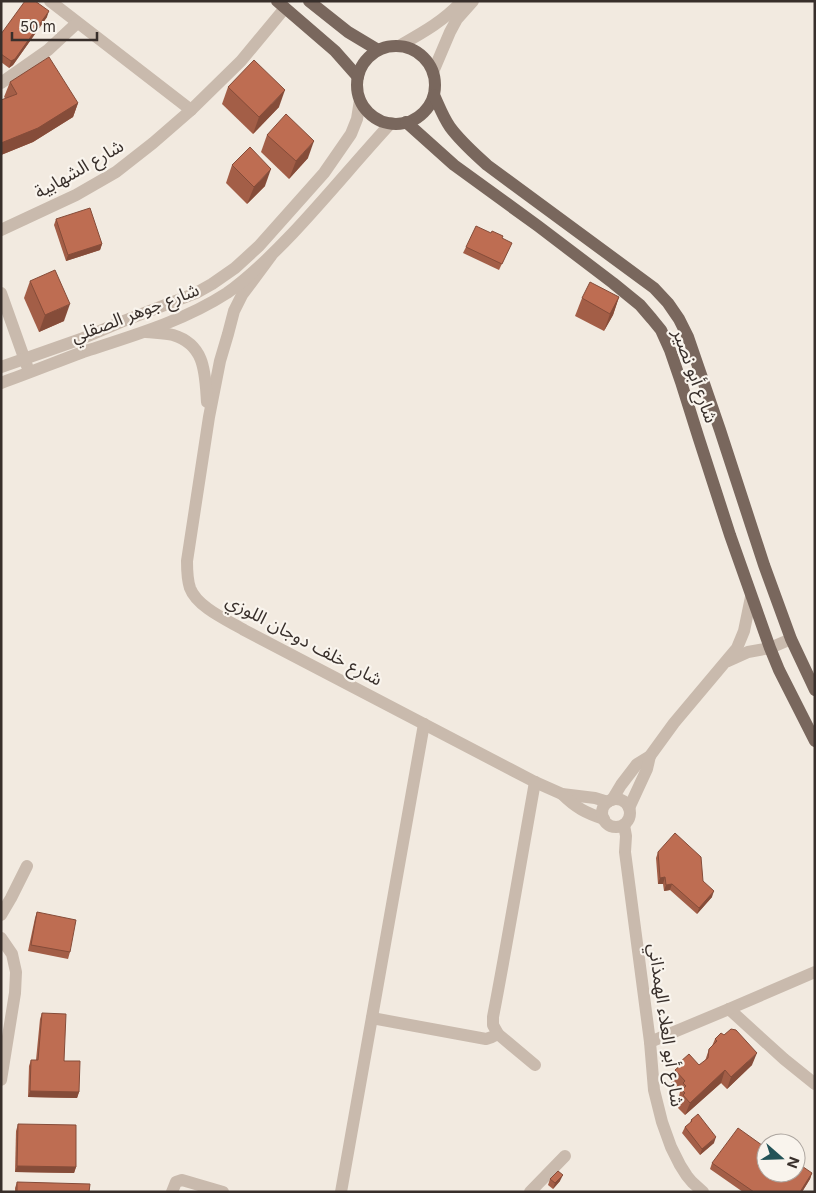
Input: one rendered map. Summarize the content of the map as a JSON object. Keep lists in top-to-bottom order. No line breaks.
{"streets":{"main road":["شارع أبو نصير"],"street":["شارع الشهابية","شارع جوهر الصقلي","شارع خلف دوجان اللوزي","شارع أبو العلاء الهمذاني"]},"crossings":[["شارع جوهر الصقلي","شارع أبو نصير"],["شارع جوهر الصقلي","شارع خلف دوجان اللوزي"],["شارع خلف دوجان اللوزي","شارع أبو العلاء الهمذاني"]],"scale_bar":"50 m","north":"right"}
